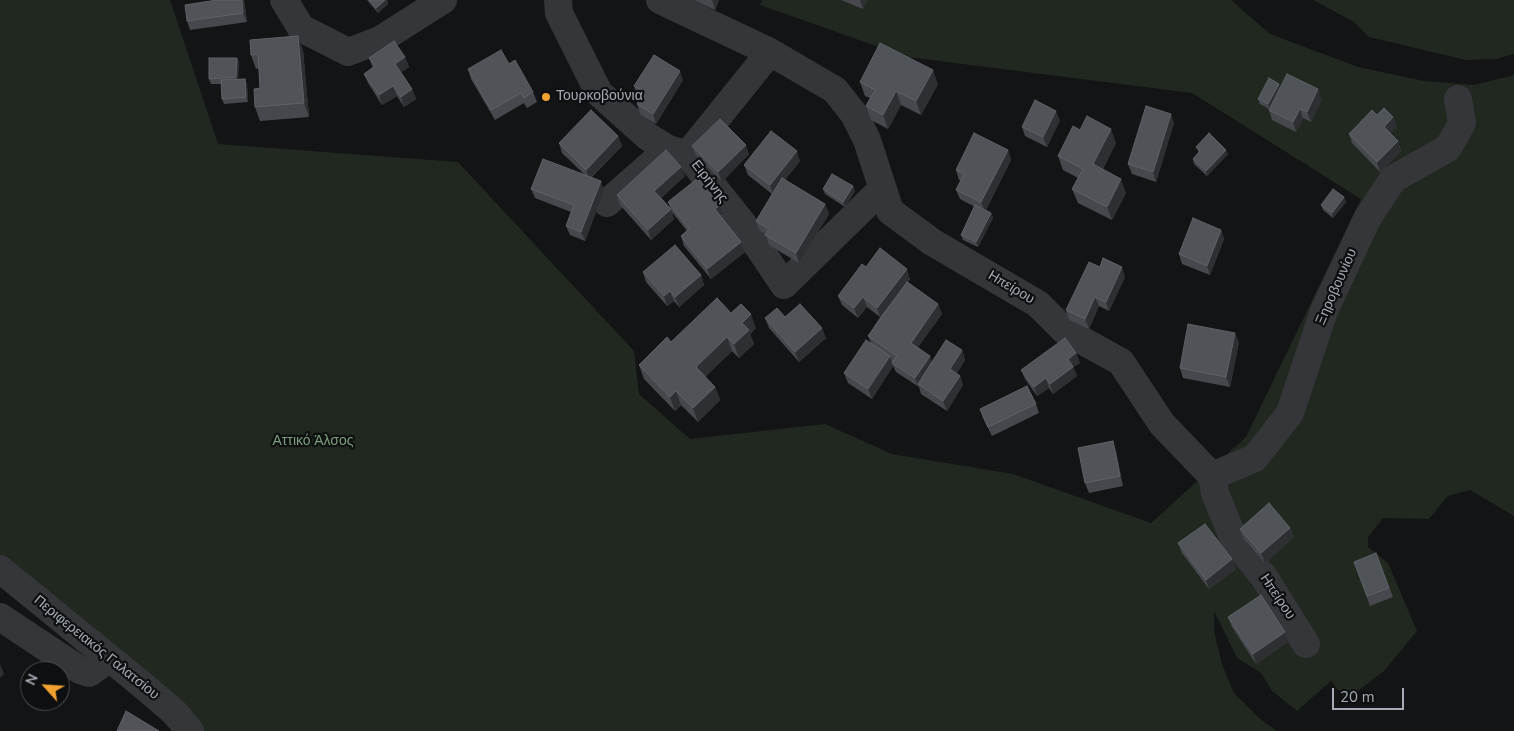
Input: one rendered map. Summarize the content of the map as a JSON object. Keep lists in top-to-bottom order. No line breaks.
{"streets":{"street":["Ειρήνης","Ξηροβουνίου","Ηπείρου","Περιφερειακός Γαλατσίου"]},"crossings":[["Ειρήνης","Ηπείρου"],["Ξηροβουνίου","Ηπείρου"]],"parks":["Αττικό Άλσος"],"places":["Τουρκοβούνια"],"scale_bar":"20 m","north":"top left"}
